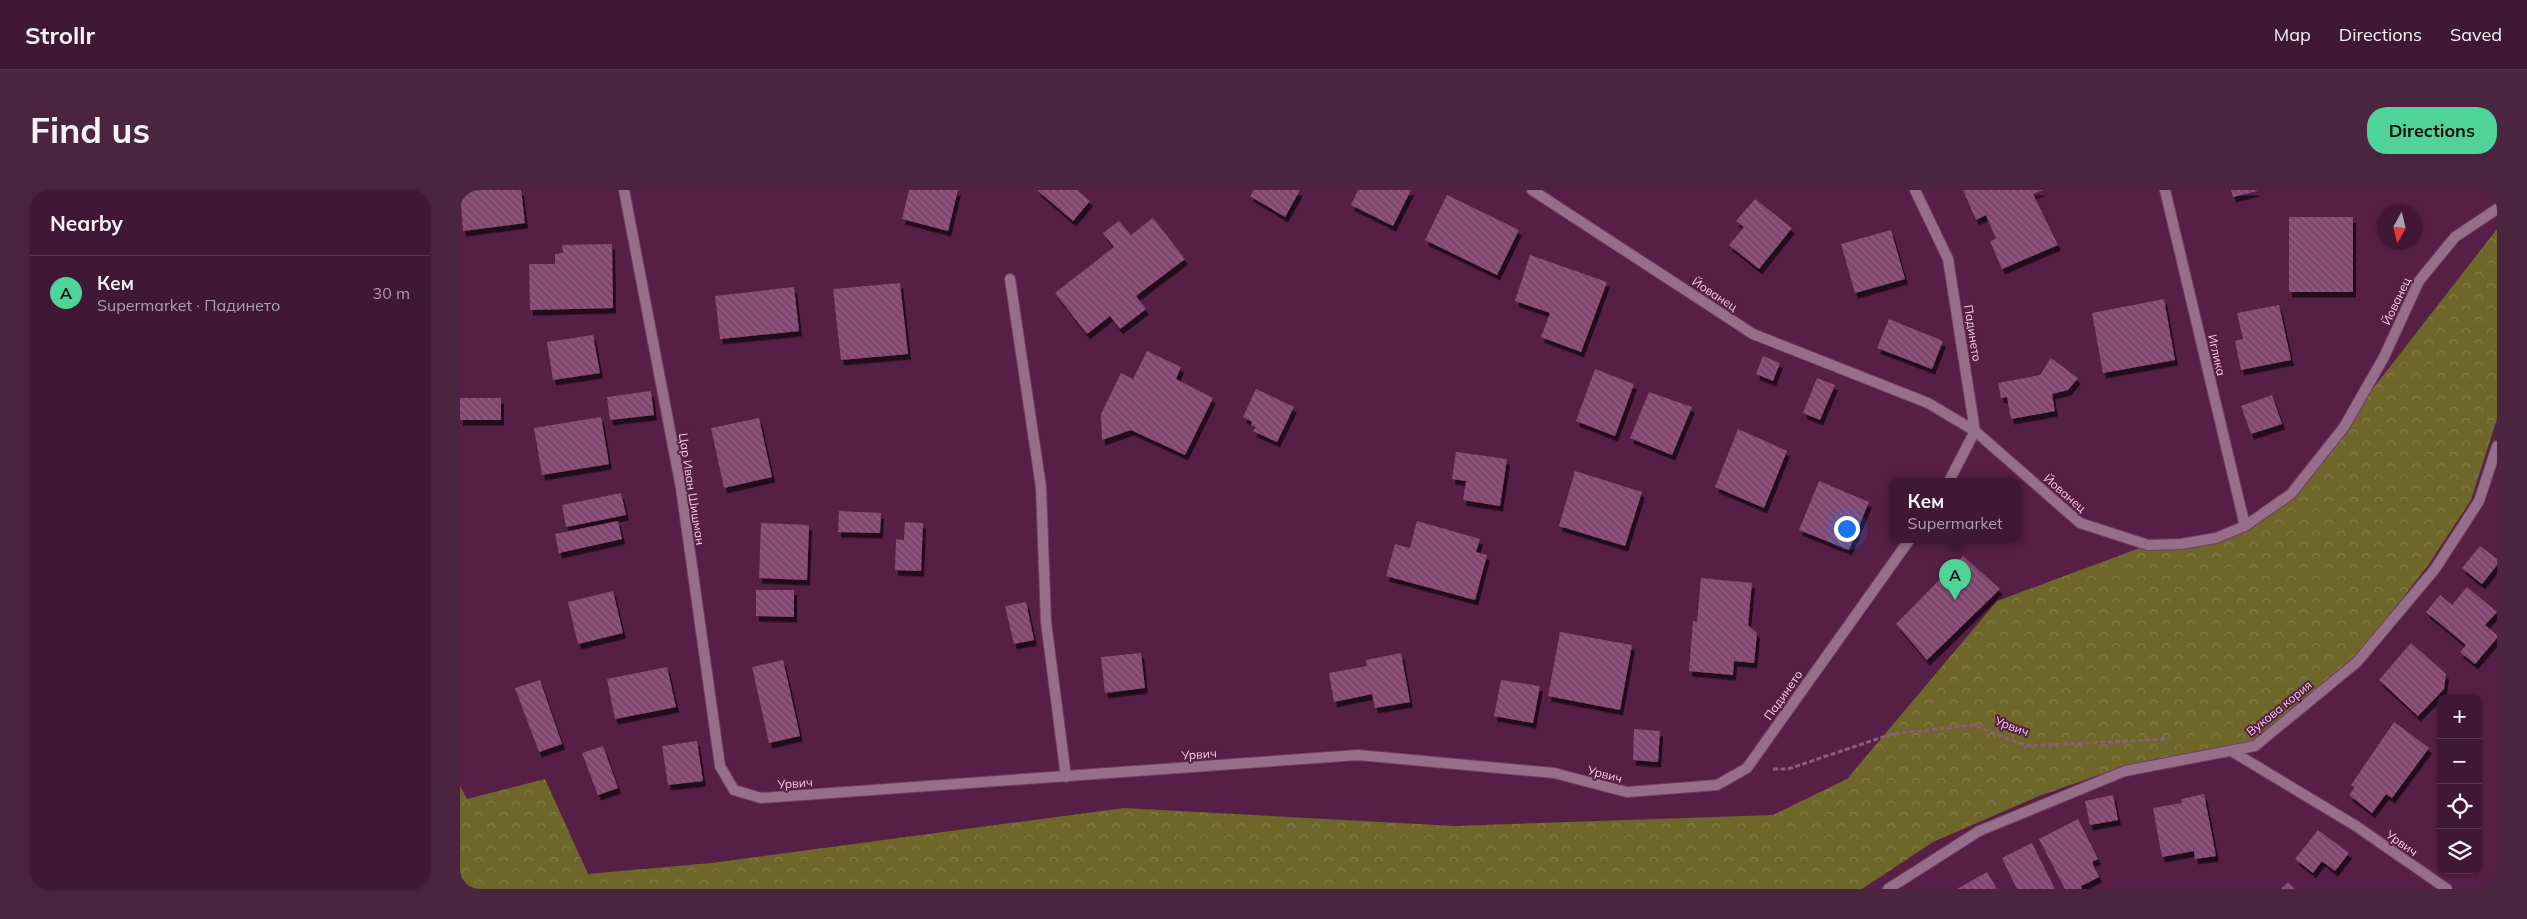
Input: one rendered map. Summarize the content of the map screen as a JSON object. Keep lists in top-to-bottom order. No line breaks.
{"streets":{"street":["Йованец","Падинето","Иглика","Цар Иван Шишман","Вукова кория","Урвич"]},"crossings":[["Йованец","Падинето"],["Йованец","Иглика"],["Падинето","Урвич"],["Цар Иван Шишман","Урвич"],["Вукова кория","Урвич"]],"north":"bottom","page":{"header":"Strollr","nav":["Map","Directions","Saved"],"buttons":"Directions","title":"Find us","heading":"Nearby","list":[{"mark":"A","name":"Кем","note":"Supermarket · Падинето","value":"30 m"}],"popup":["Кем","Supermarket"],"pins":"A","map_buttons":["+","−"]}}
